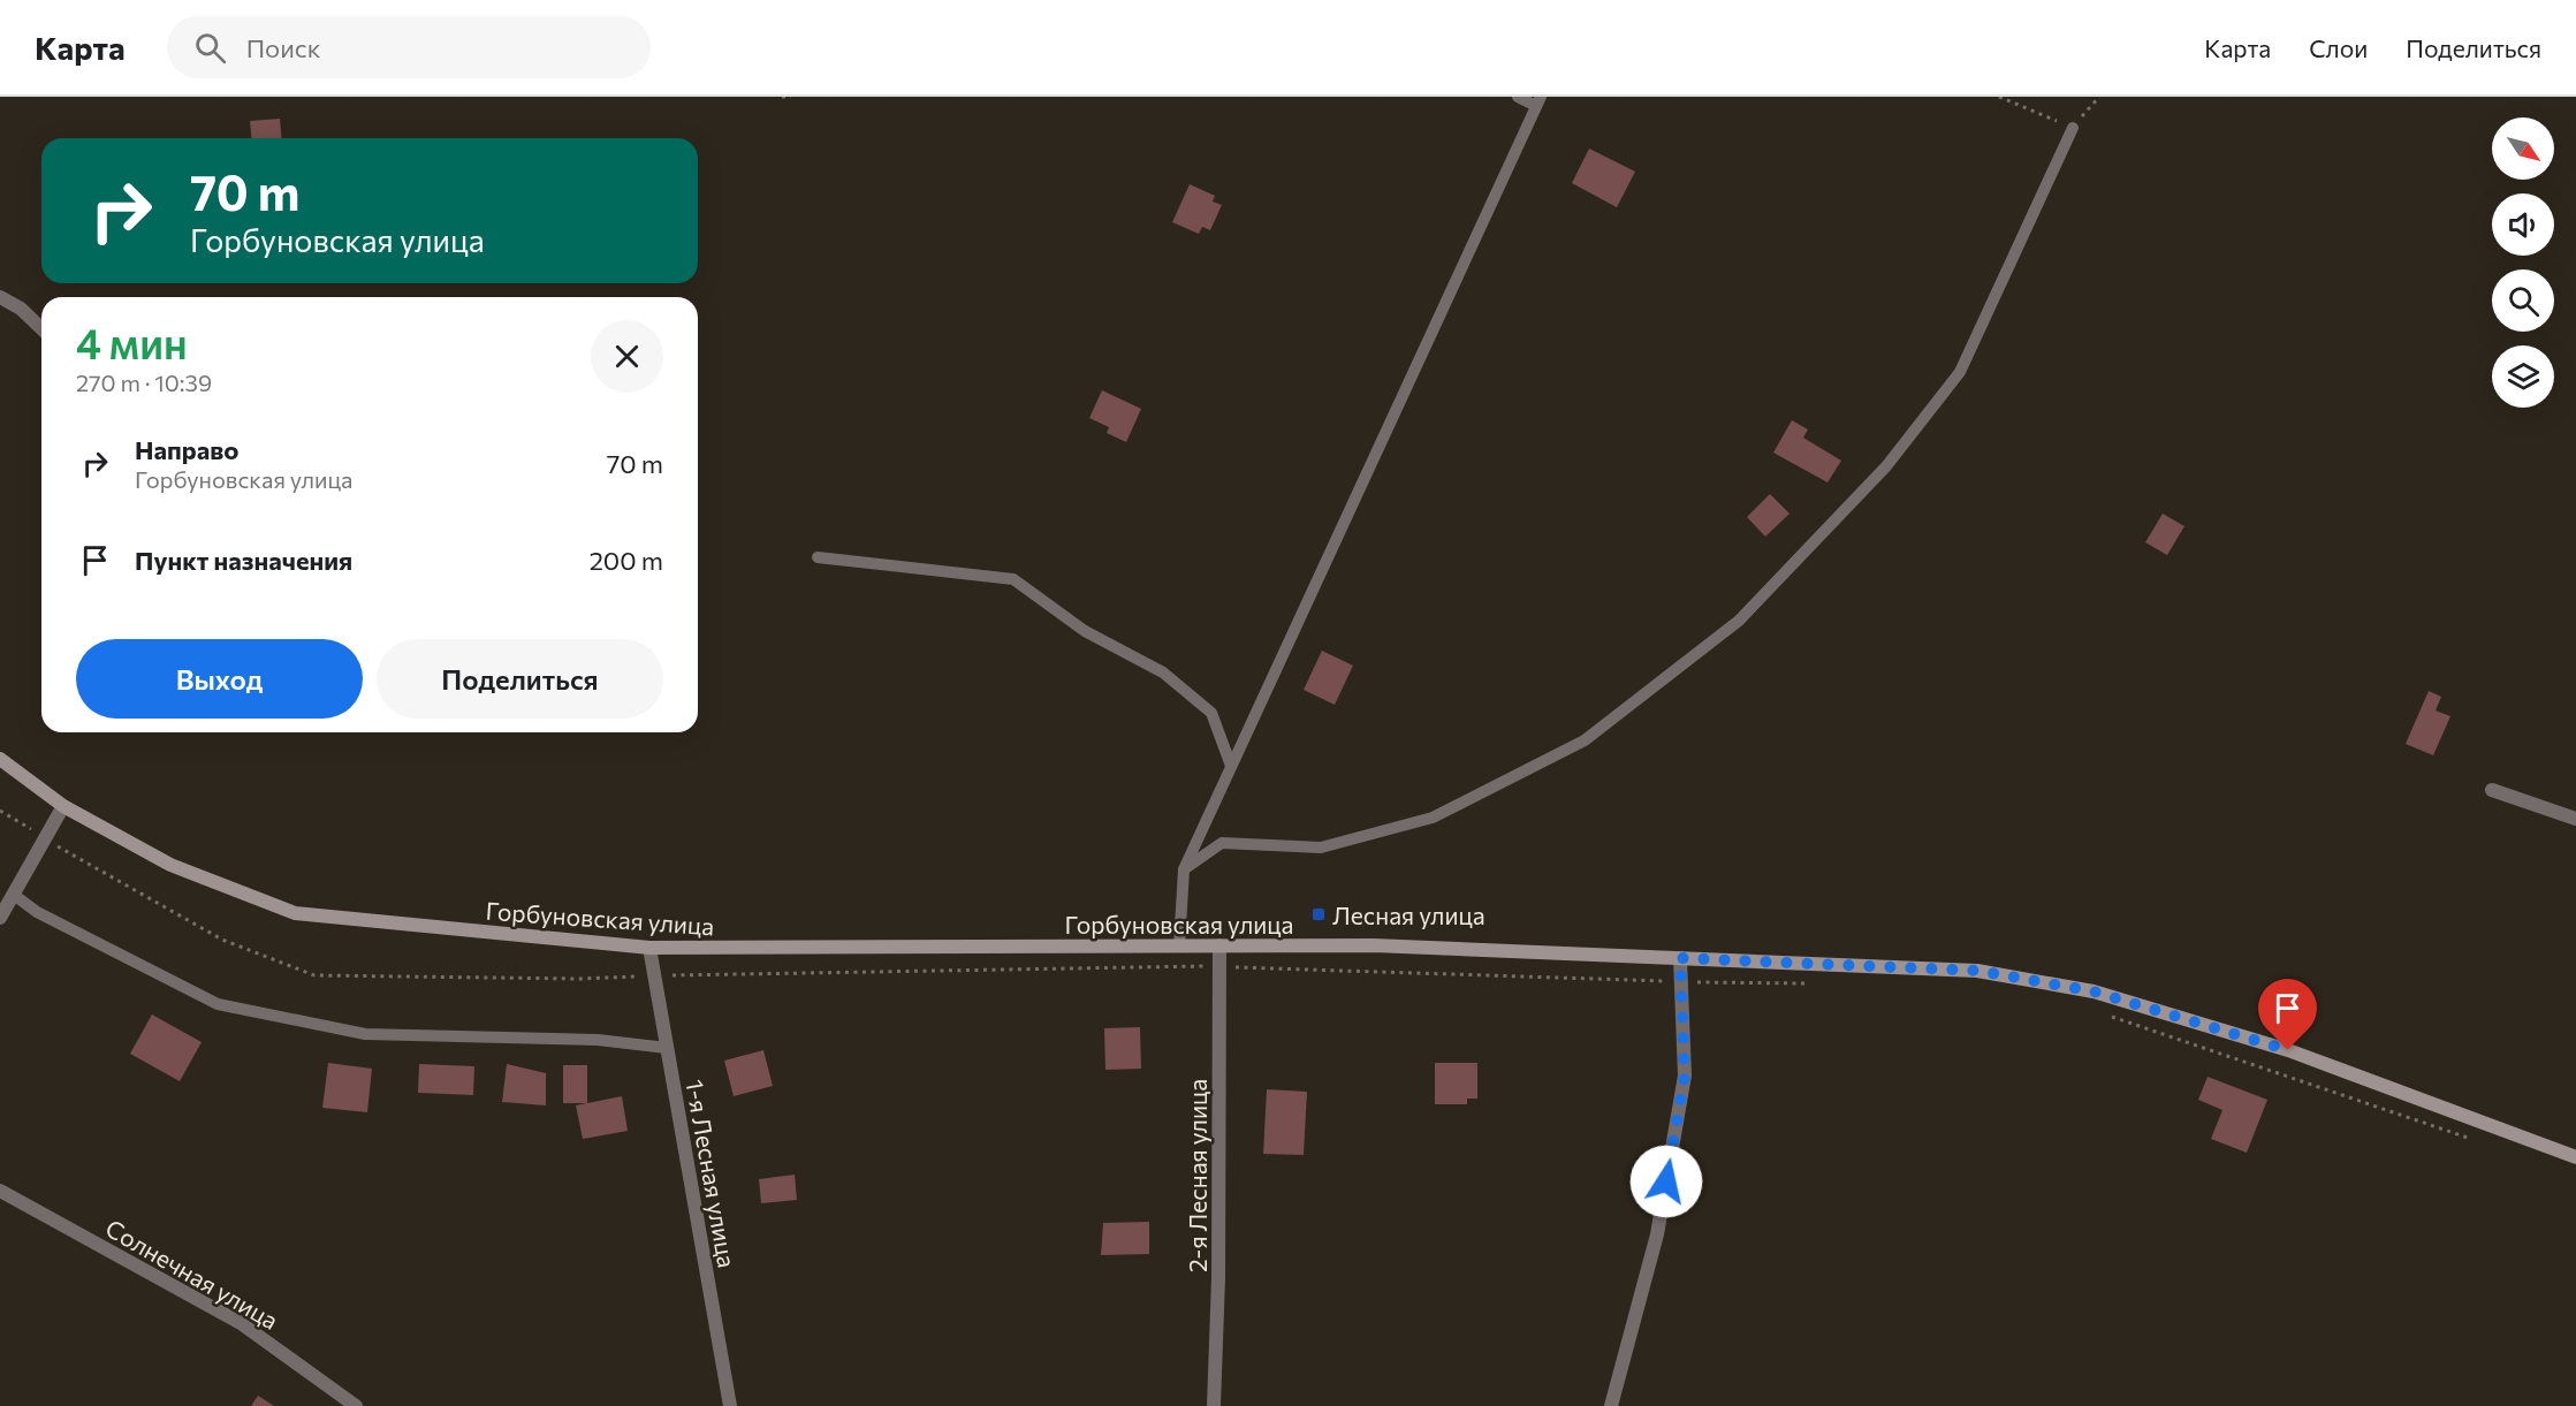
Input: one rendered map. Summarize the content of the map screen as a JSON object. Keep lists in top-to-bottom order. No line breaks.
{"streets":{"main road":["Горбуновская улица"],"street":["1-я Лесная улица","2-я Лесная улица","Солнечная улица"]},"crossings":[["Горбуновская улица","1-я Лесная улица"],["Горбуновская улица","2-я Лесная улица"]],"places":{"transit":["Лесная улица"]},"north":"bottom right","page":{"header":"Карта","search":"Поиск","nav":["Карта","Слои","Поделиться"],"turn":["70 m","Горбуновская улица"],"heading":["4 мин","270 m · 10:39"],"list":[{"name":"Направо","note":"Горбуновская улица","value":"70 m"},{"name":"Пункт назначения","value":"200 m"}],"buttons":["Выход","Поделиться"]}}
